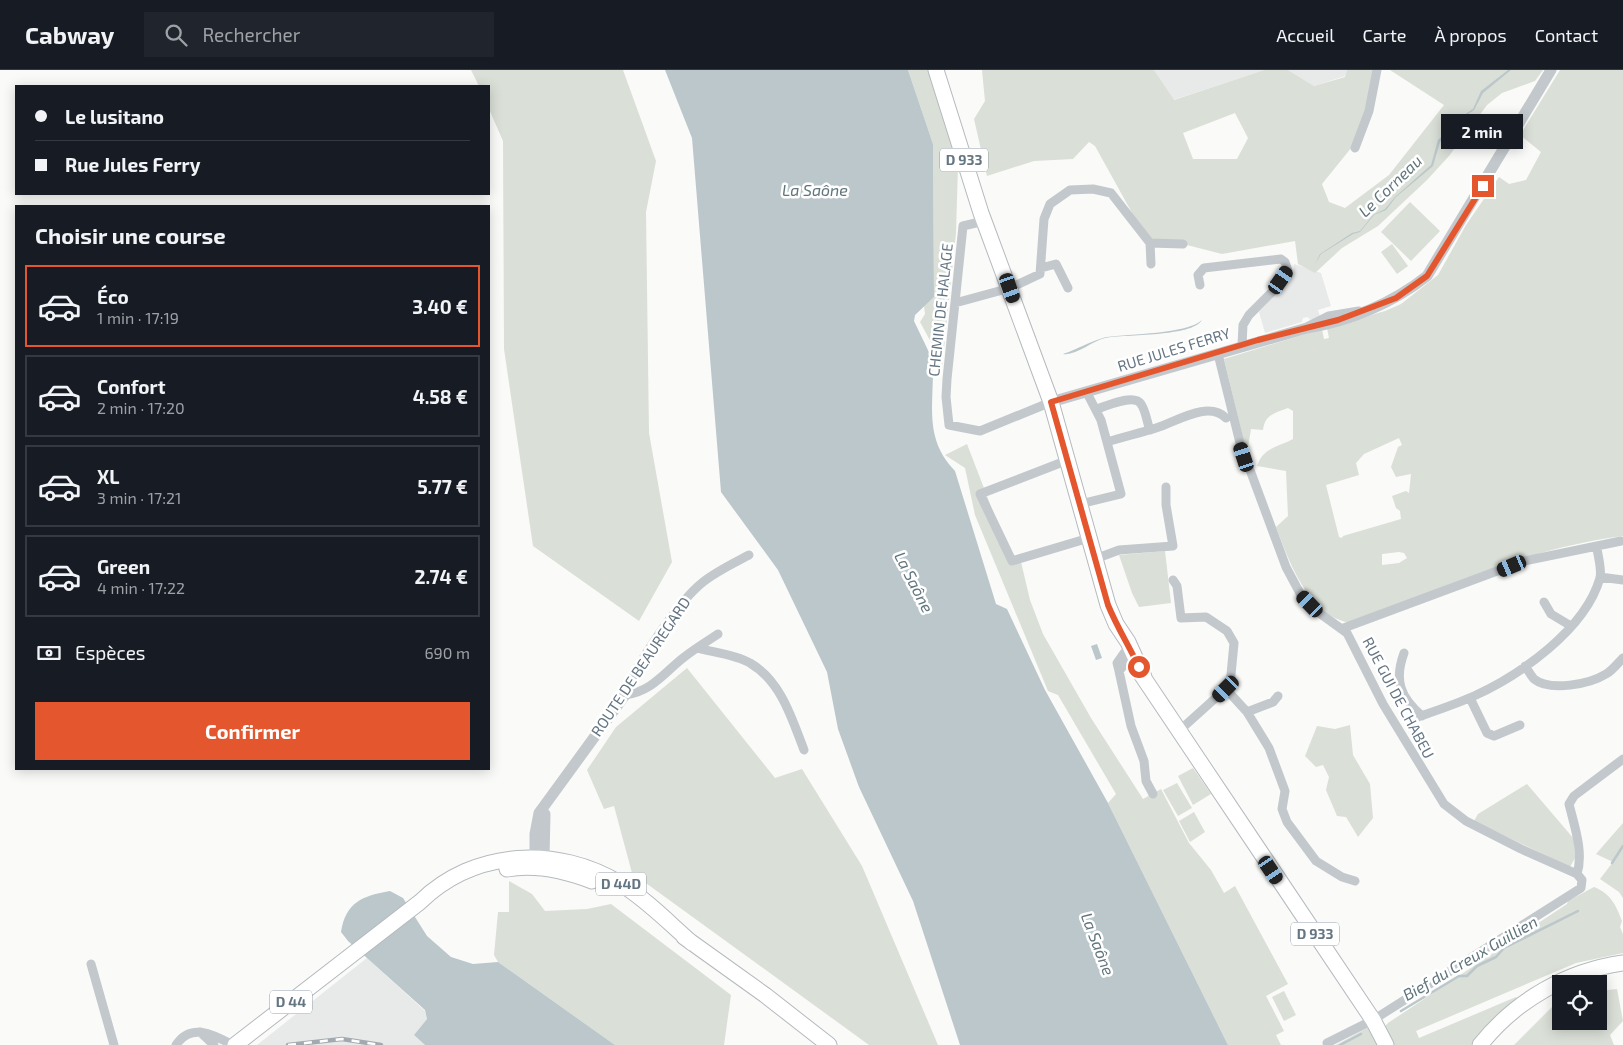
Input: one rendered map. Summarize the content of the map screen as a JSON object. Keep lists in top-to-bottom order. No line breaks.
{"streets":{"main road":["D 933","D 44D","D 44"],"street":["CHEMIN DE HALAGE","RUE JULES FERRY","ROUTE DE BEAUREGARD","RUE GUI DE CHABEU"]},"crossings":[["D 933","CHEMIN DE HALAGE"],["D 933","RUE JULES FERRY"],["CHEMIN DE HALAGE","RUE JULES FERRY"],["RUE JULES FERRY","RUE GUI DE CHABEU"],["ROUTE DE BEAUREGARD","D 44D"],["ROUTE DE BEAUREGARD","D 44"],["D 44D","D 44"]],"water":["Le Corneau","La Saône","Bief du Creux Guillien"],"page":{"header":"Cabway","search":"Rechercher","nav":["Accueil","Carte","À propos","Contact"],"banner":["Le lusitano","Rue Jules Ferry"],"bubble":"2 min","heading":"Choisir une course","list":[{"name":"Éco","note":"1 min · 17:19","value":"3.40 €"},{"name":"Confort","note":"2 min · 17:20","value":"4.58 €"},{"name":"XL","note":"3 min · 17:21","value":"5.77 €"},{"name":"Green","note":"4 min · 17:22","value":"2.74 €"}],"pay":["Espèces","690 m"],"buttons":"Confirmer"}}
